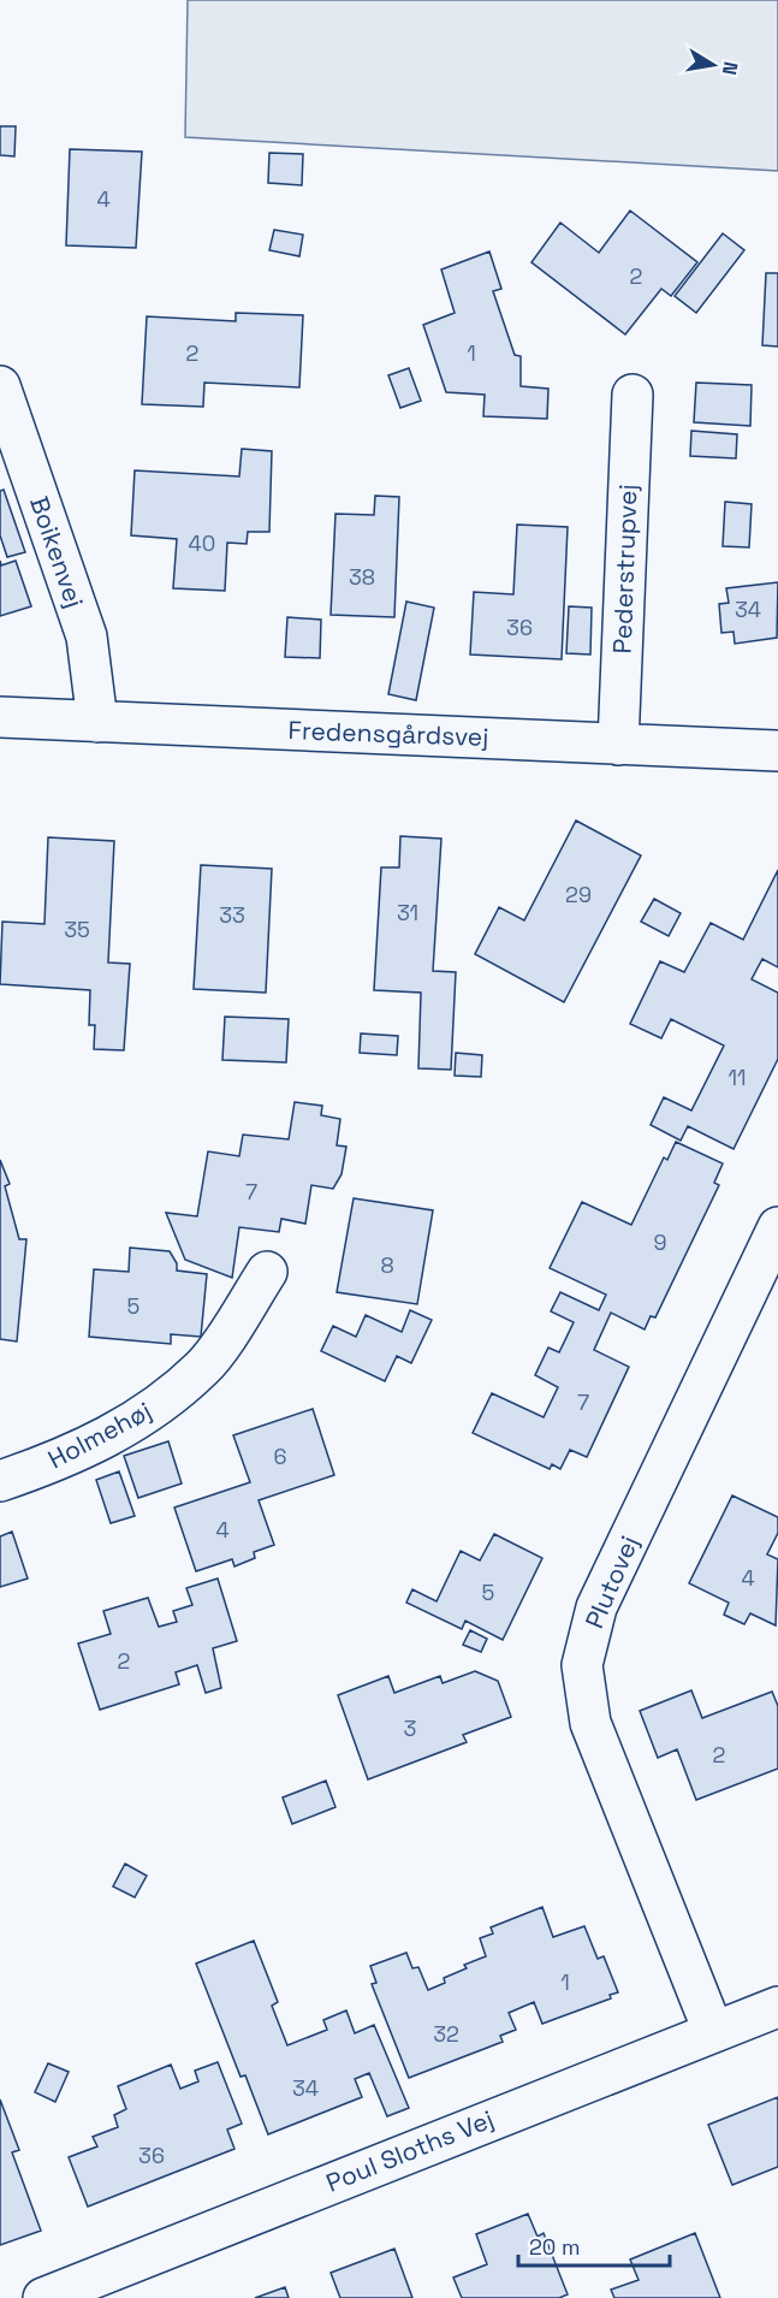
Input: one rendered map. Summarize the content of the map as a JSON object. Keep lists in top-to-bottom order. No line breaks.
{"streets":{"street":["Boikenvej","Pederstrupvej","Fredensgårdsvej","Holmehøj","Plutovej","Poul Sloths Vej"]},"crossings":[["Boikenvej","Fredensgårdsvej"],["Pederstrupvej","Fredensgårdsvej"],["Plutovej","Poul Sloths Vej"]],"house_numbers":["4","2","2","1","40","38","34","36","29","31","33","35","11","7","9","8","5","7","6","4","4","5","2","3","2","1","32","34","36"],"scale_bar":"20 m","north":"right"}
